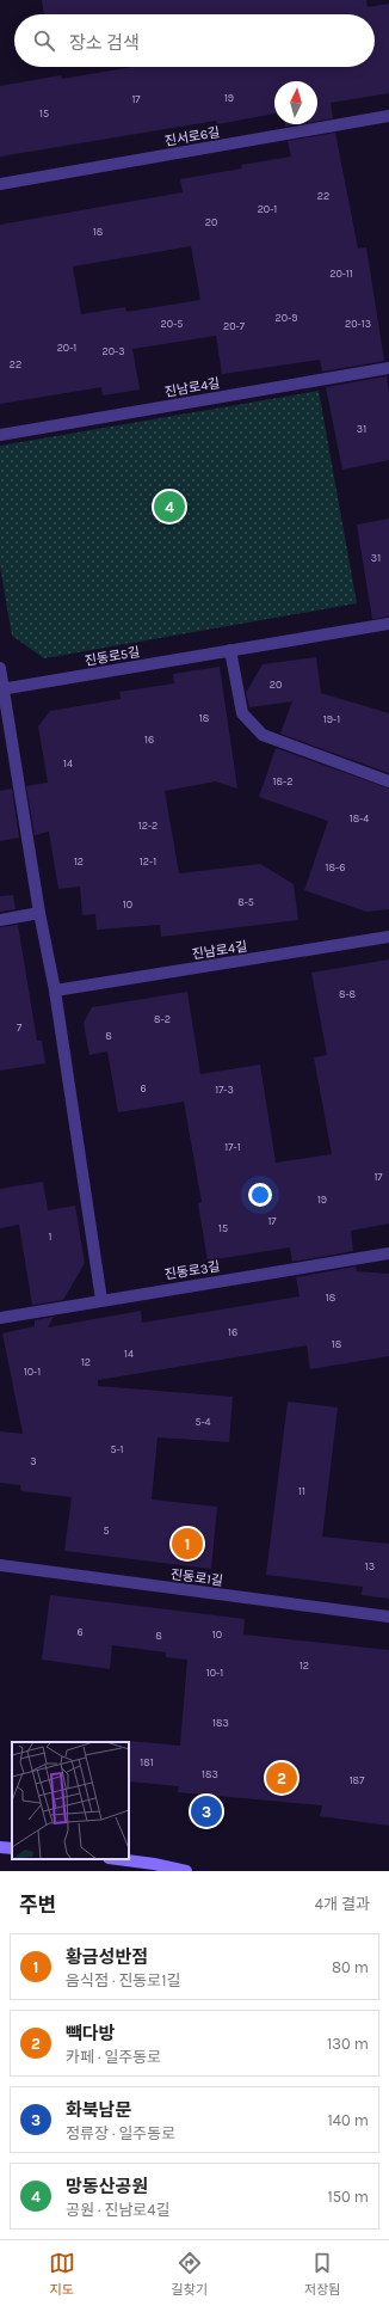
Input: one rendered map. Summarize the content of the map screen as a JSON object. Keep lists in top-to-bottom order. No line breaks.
{"streets":{"street":["진서로6길","진남로4길","진동로5길","진동로3길","진동로1길"]},"house_numbers":["19","17","15","22","20-1","20","18","20-11","20-9","20-5","20-13","20-7","20-1","20-3","22","31","31","20","18","19-1","16","14","18-2","18-4","12-2","12","12-1","18-6","8-5","10","8-8","8-2","7","8","6","17-3","17-1","17","19","17","15","1","18","16","18","14","12","10-1","5-4","5-1","3","11","5","13","6","10","8","12","10-1","183","181","183","187"],"north":"top","page":{"search":"장소 검색","pins":["4","1","2","3"],"heading":["주변","4개 결과"],"list":[{"mark":"1","name":"황금성반점","note":"음식점 · 진동로1길","value":"80 m"},{"mark":"2","name":"빽다방","note":"카페 · 일주동로","value":"130 m"},{"mark":"3","name":"화북남문","note":"정류장 · 일주동로","value":"140 m"},{"mark":"4","name":"망동산공원","note":"공원 · 진남로4길","value":"150 m"}],"nav":["지도","길찾기","저장됨"]}}
